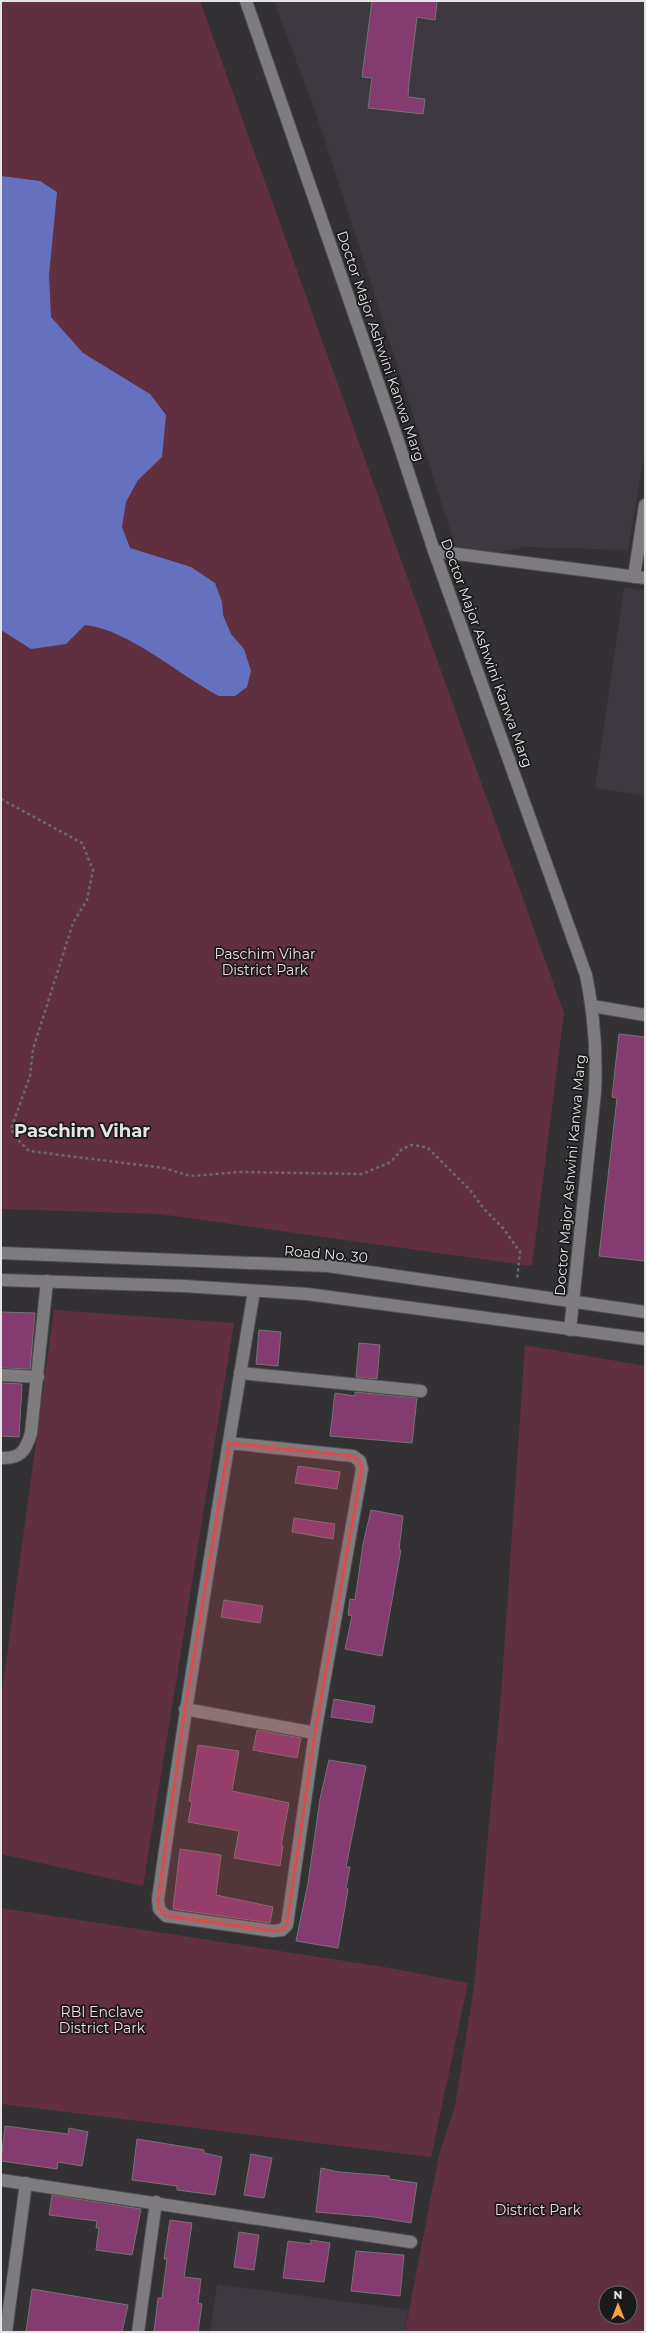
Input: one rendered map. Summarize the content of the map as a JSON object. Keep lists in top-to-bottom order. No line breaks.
{"streets":{"street":["Doctor Major Ashwini Kanwa Marg","Road No. 30"]},"crossings":[["Doctor Major Ashwini Kanwa Marg","Road No. 30"]],"districts":["Paschim Vihar"],"parks":["Paschim Vihar District Park","RBI Enclave District Park","District Park"],"north":"top"}
